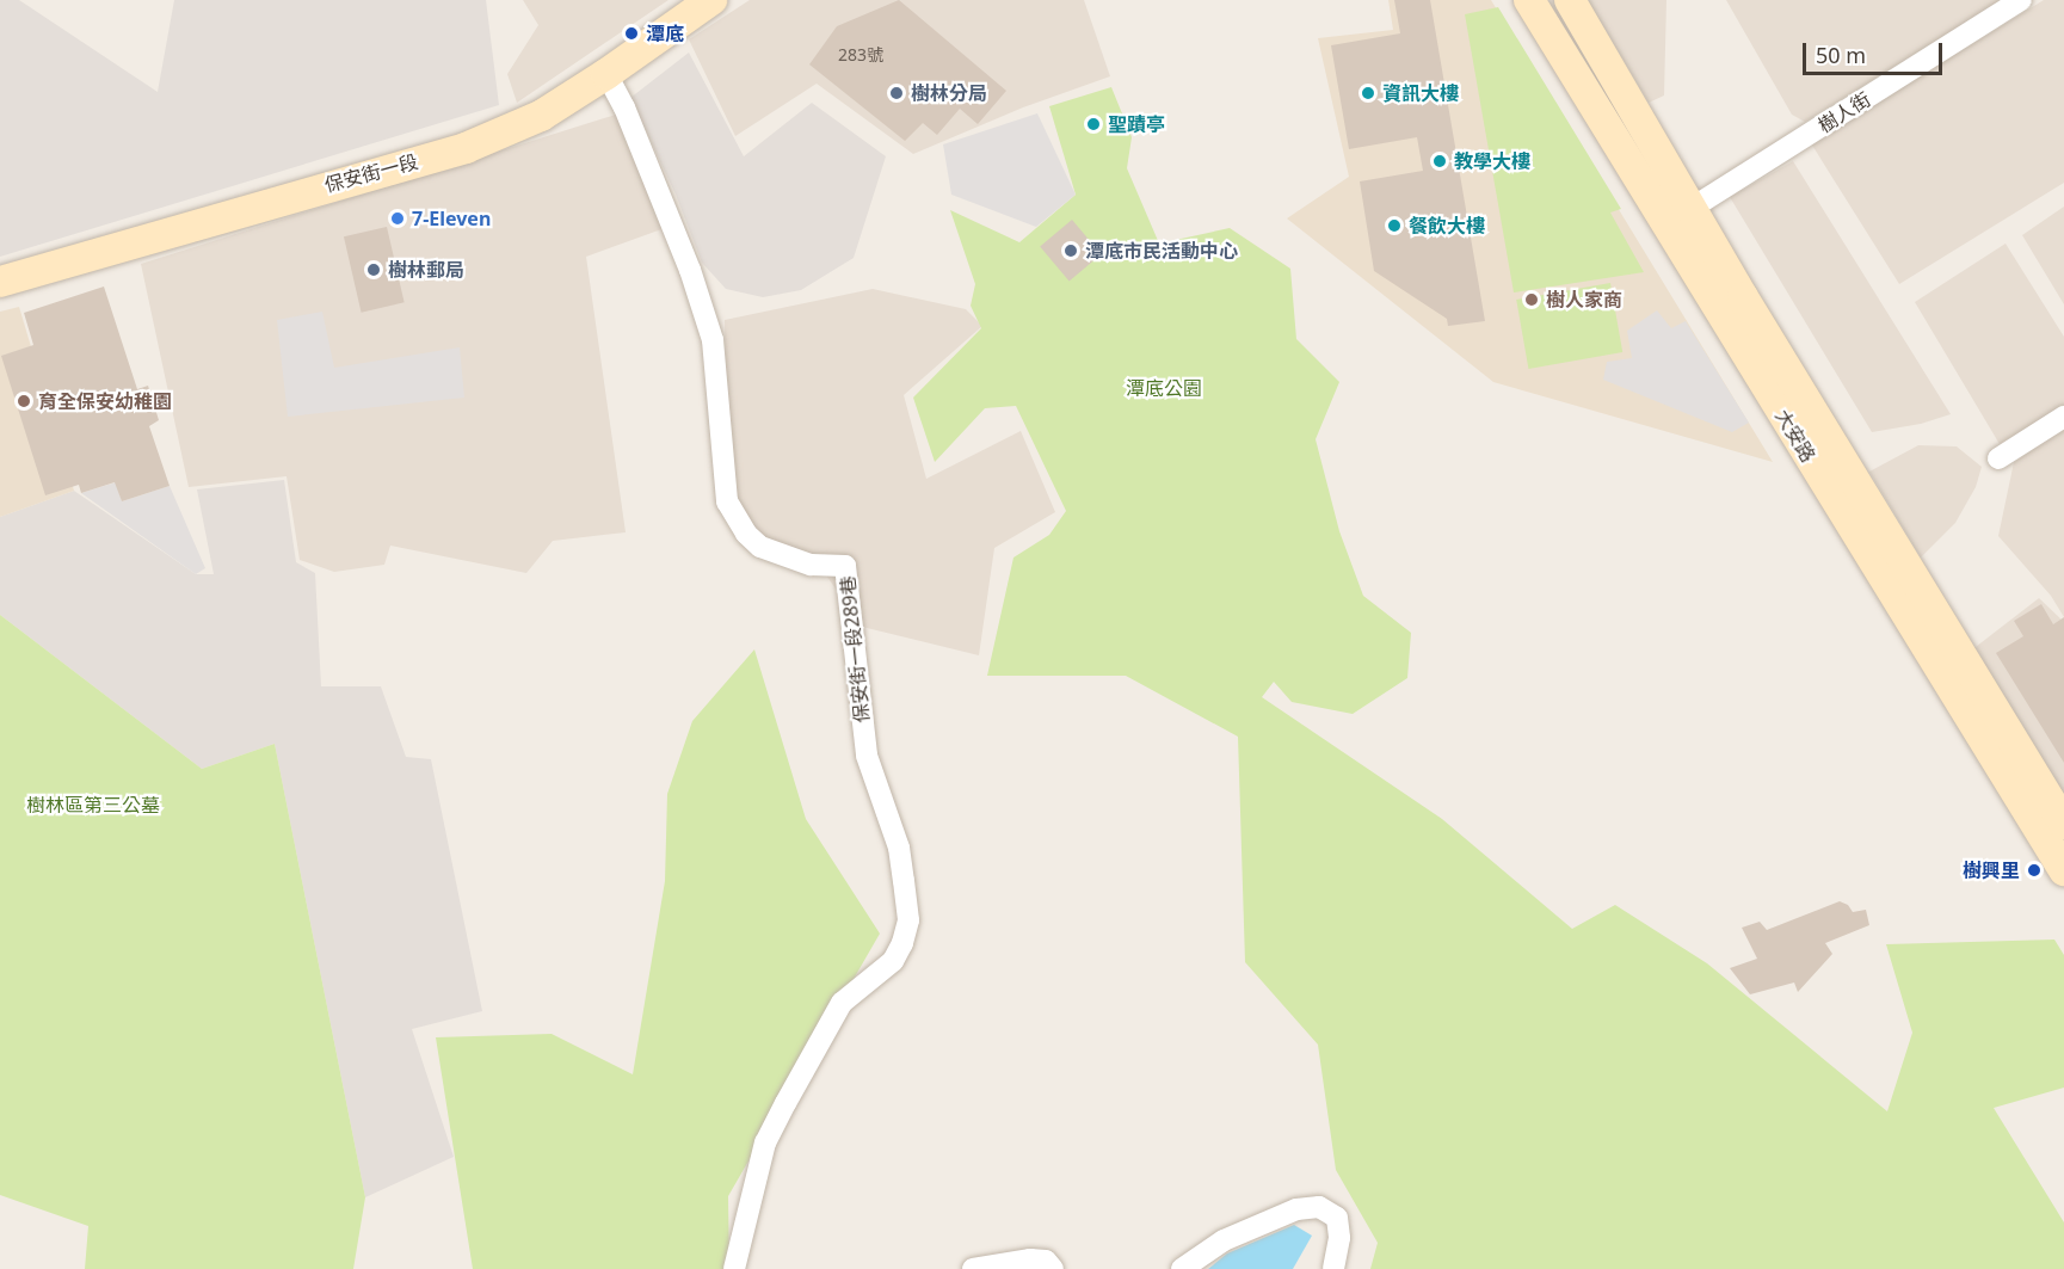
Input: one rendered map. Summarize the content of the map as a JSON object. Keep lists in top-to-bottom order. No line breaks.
{"streets":{"street":["樹人街","保安街一段","大安路","保安街一段289巷"]},"crossings":[["樹人街","大安路"],["保安街一段","保安街一段289巷"]],"parks":["潭底公園","樹林區第三公墓"],"places":["潭底","樹林分局","資訊大樓","聖蹟亭","教學大樓","7-Eleven","餐飲大樓","潭底市民活動中心","樹林郵局","樹人家商","育全保安幼稚園","樹興里"],"house_numbers":["283號"],"scale_bar":"50 m"}
